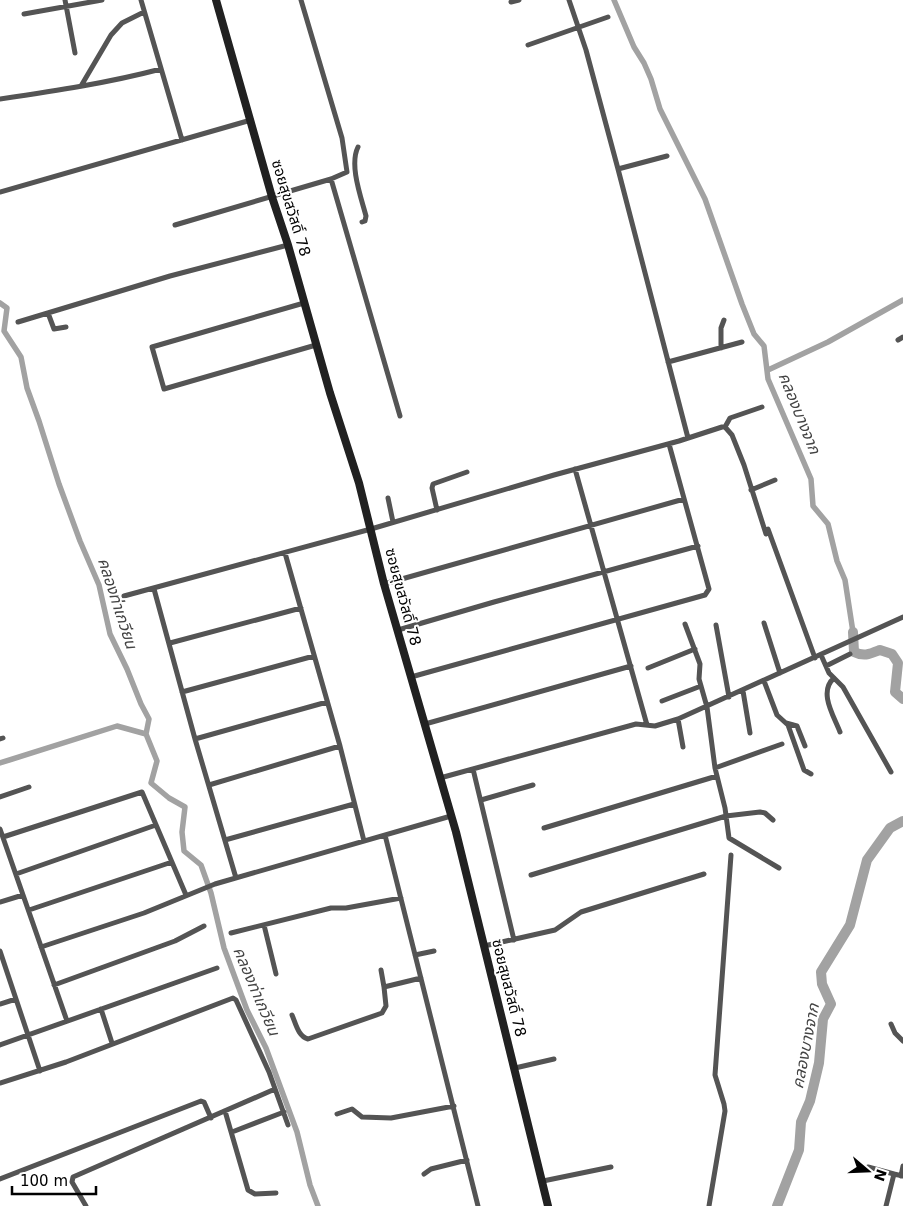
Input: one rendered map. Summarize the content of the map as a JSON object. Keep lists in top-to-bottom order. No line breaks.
{"streets":{"street":["ซอยสุขสวัสดิ์ 78"]},"water":["คลองบางจาก","คลองท่าเกวียน"],"scale_bar":"100 m","north":"right"}
